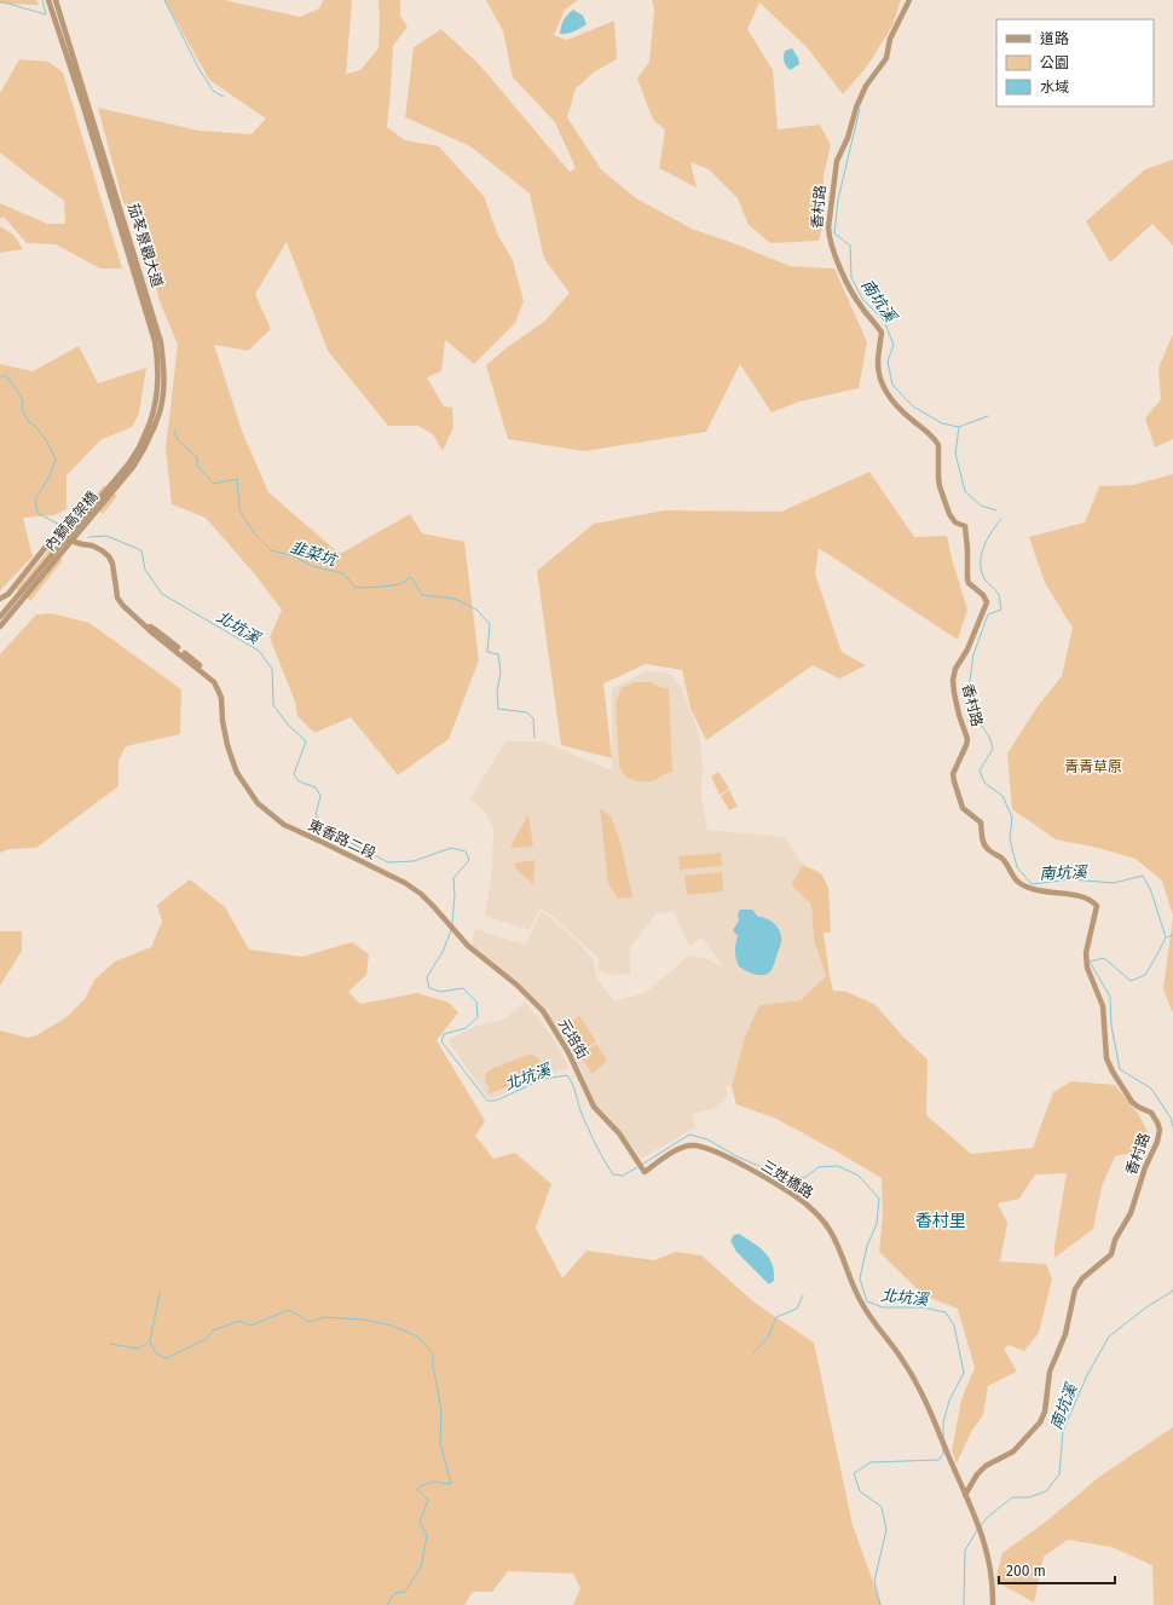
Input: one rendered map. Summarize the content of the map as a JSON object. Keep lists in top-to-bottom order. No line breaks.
{"streets":{"street":["香村路","茄苳景觀大道","內獅高架橋","東香路二段","元培街","三姓橋路"]},"crossings":[["香村路","三姓橋路"],["茄苳景觀大道","內獅高架橋"],["東香路二段","元培街"],["元培街","三姓橋路"]],"districts":["香村里"],"water":["南坑溪","韭菜坑","北坑溪"],"parks":["青青草原"],"legend":["道路","公園","水域"],"scale_bar":"200 m"}
